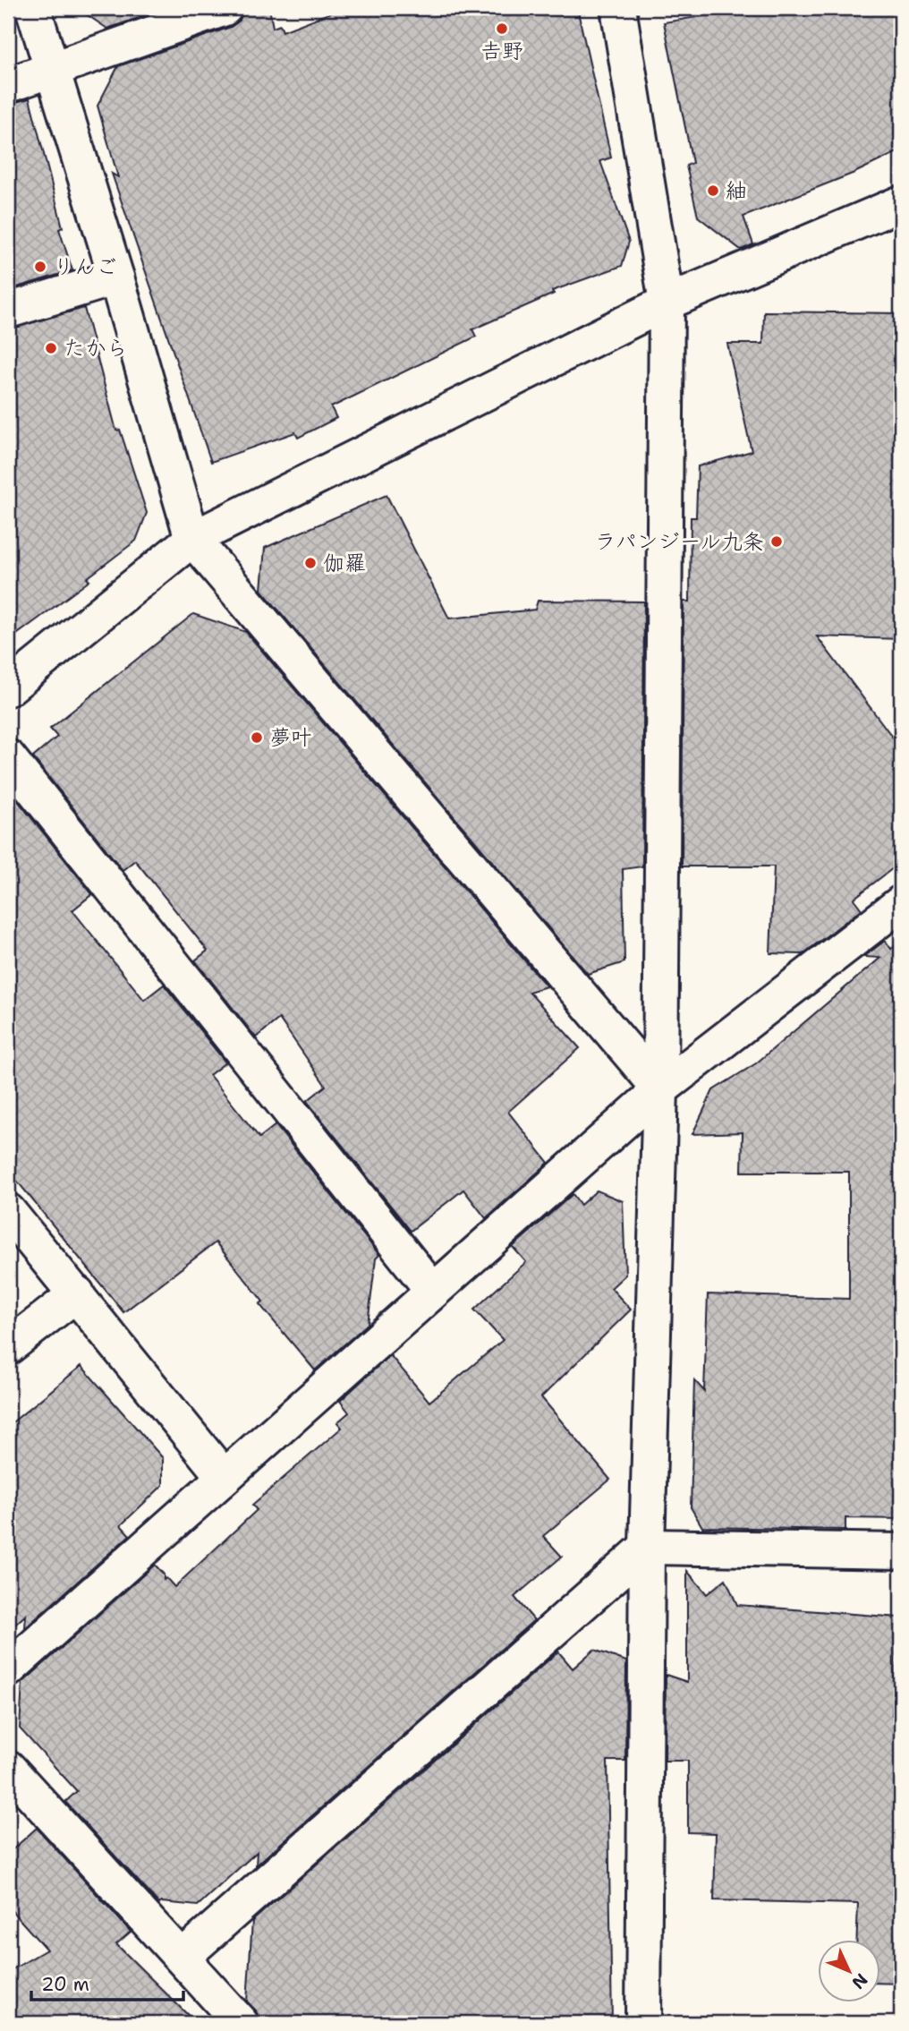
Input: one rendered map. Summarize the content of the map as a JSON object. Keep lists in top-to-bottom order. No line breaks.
{"places":["𠮷野","紬","りんご","たから","ラパンジール九条","伽羅","夢叶"],"scale_bar":"20 m","north":"bottom right"}
